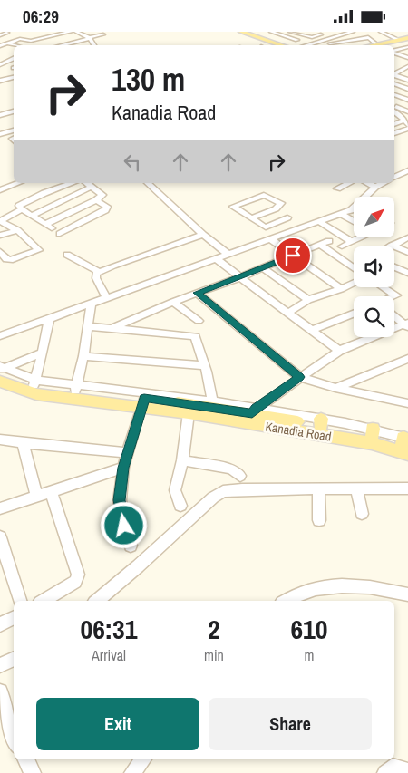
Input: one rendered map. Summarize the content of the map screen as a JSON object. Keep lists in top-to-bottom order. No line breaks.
{"streets":{"main road":["Kanadia Road"]},"north":"top right","page":{"status":"06:29","turn":["130 m","Kanadia Road"],"eta":["06:31","Arrival","2","min","610","m"],"buttons":["Exit","Share"]}}
